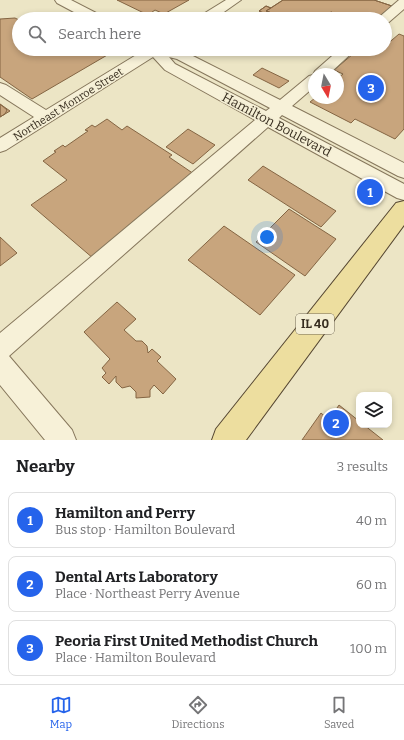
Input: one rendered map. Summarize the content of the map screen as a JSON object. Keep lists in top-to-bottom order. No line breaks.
{"streets":{"main road":["IL 40"],"street":["Northeast Monroe Street","Hamilton Boulevard"]},"north":"bottom","page":{"search":"Search here","pins":["3","1","2"],"heading":["Nearby","3 results"],"list":[{"mark":"1","name":"Hamilton and Perry","note":"Bus stop · Hamilton Boulevard","value":"40 m"},{"mark":"2","name":"Dental Arts Laboratory","note":"Place · Northeast Perry Avenue","value":"60 m"},{"mark":"3","name":"Peoria First United Methodist Church","note":"Place · Hamilton Boulevard","value":"100 m"}],"nav":["Map","Directions","Saved"]}}
